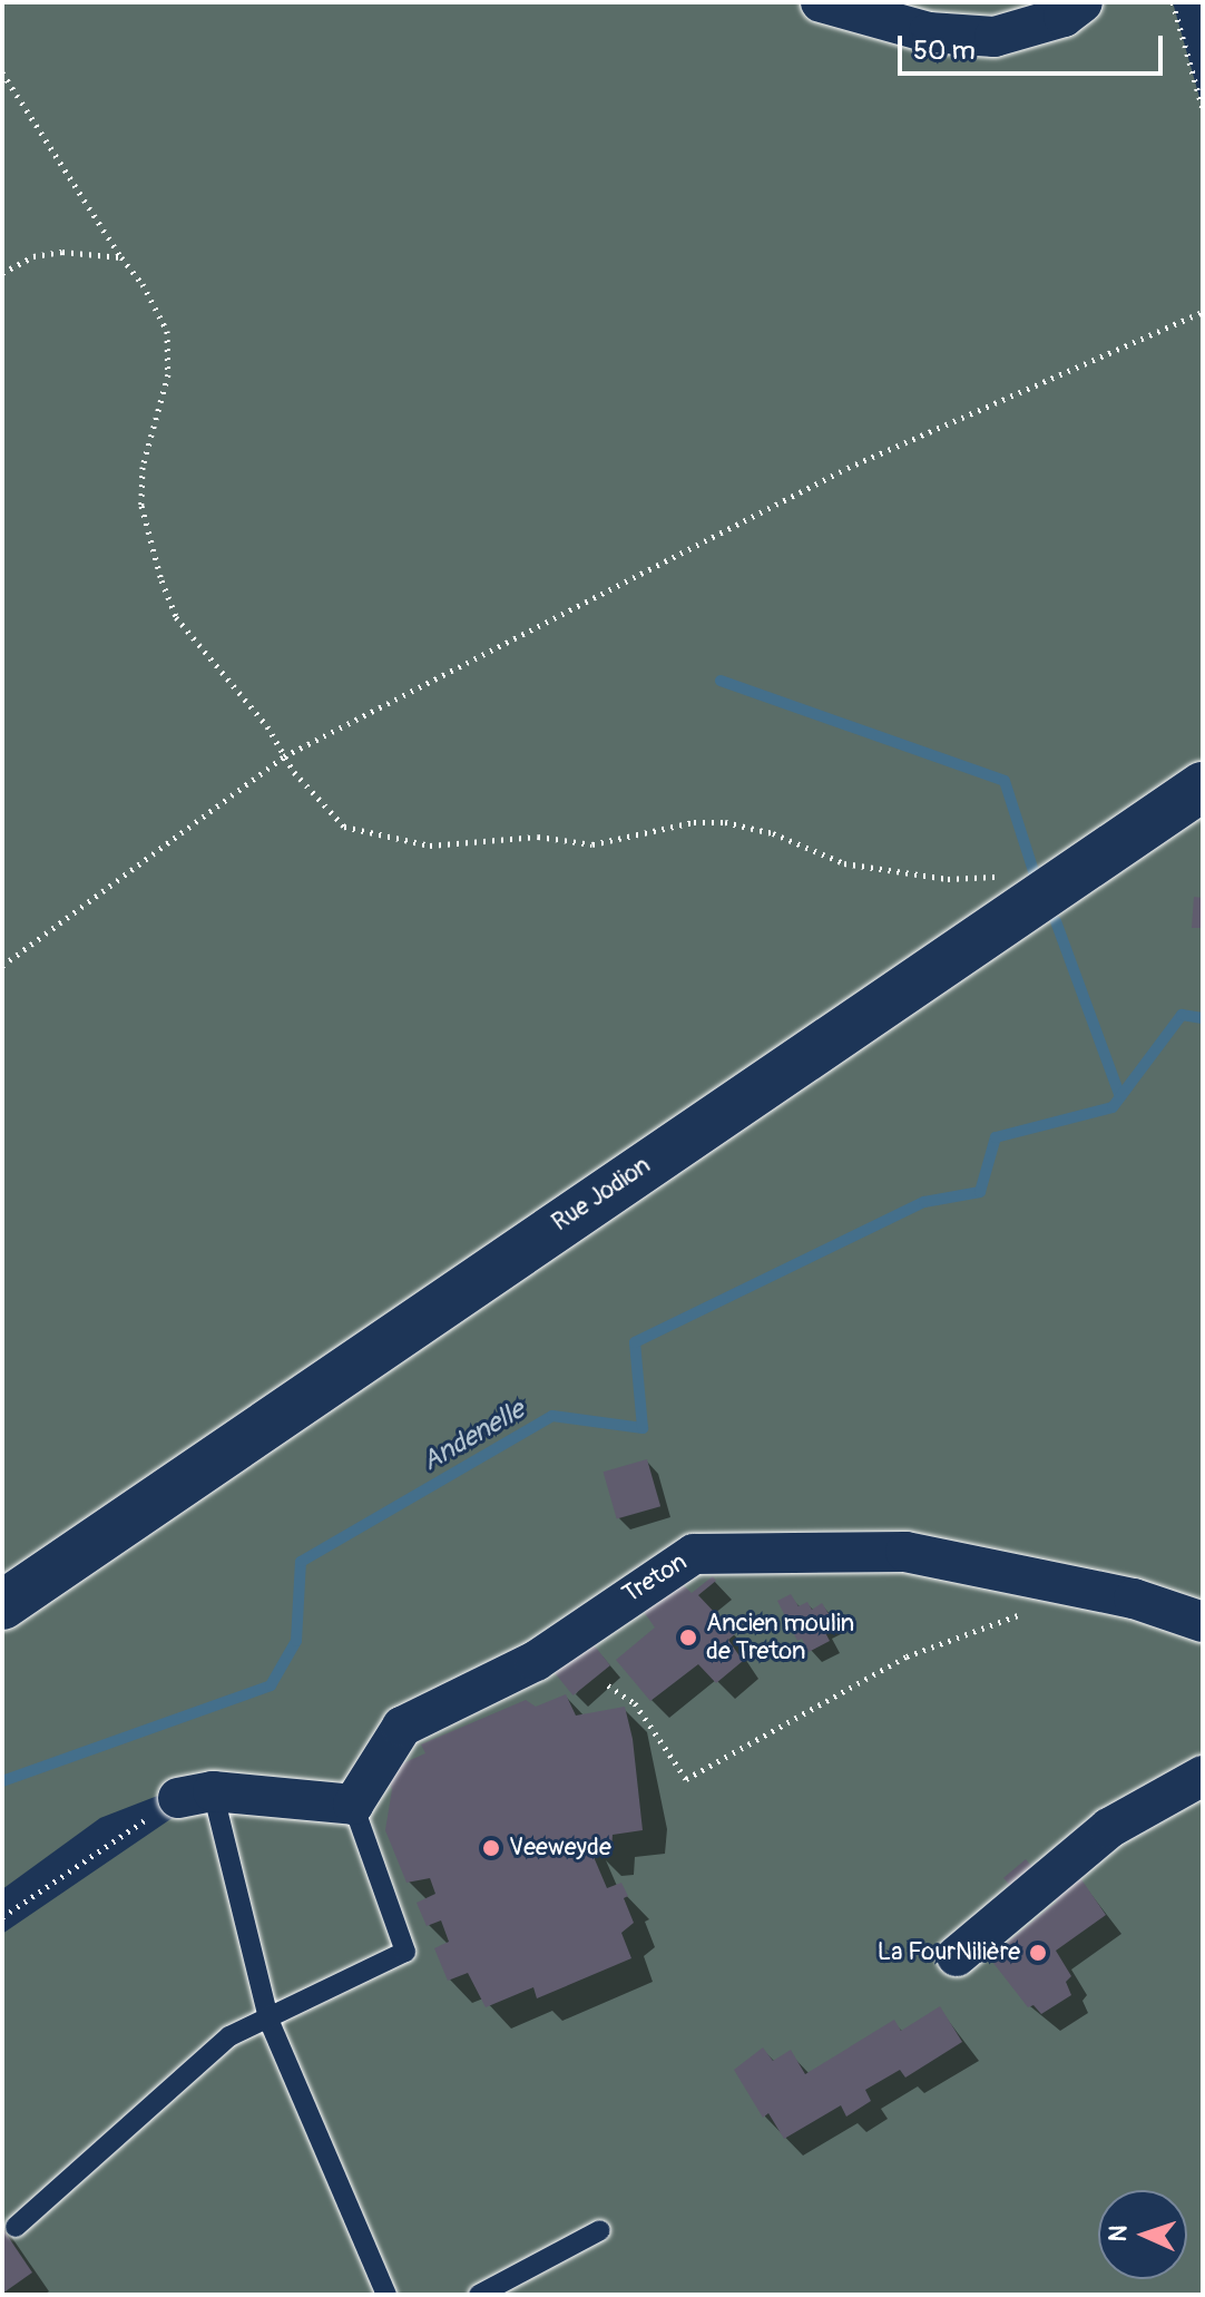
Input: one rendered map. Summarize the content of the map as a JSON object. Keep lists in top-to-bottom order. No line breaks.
{"streets":{"street":["Rue Jodion","Treton"]},"water":["Andenelle"],"places":["Ancien moulin de Treton","Veeweyde","La FourNilière"],"scale_bar":"50 m","north":"left"}
